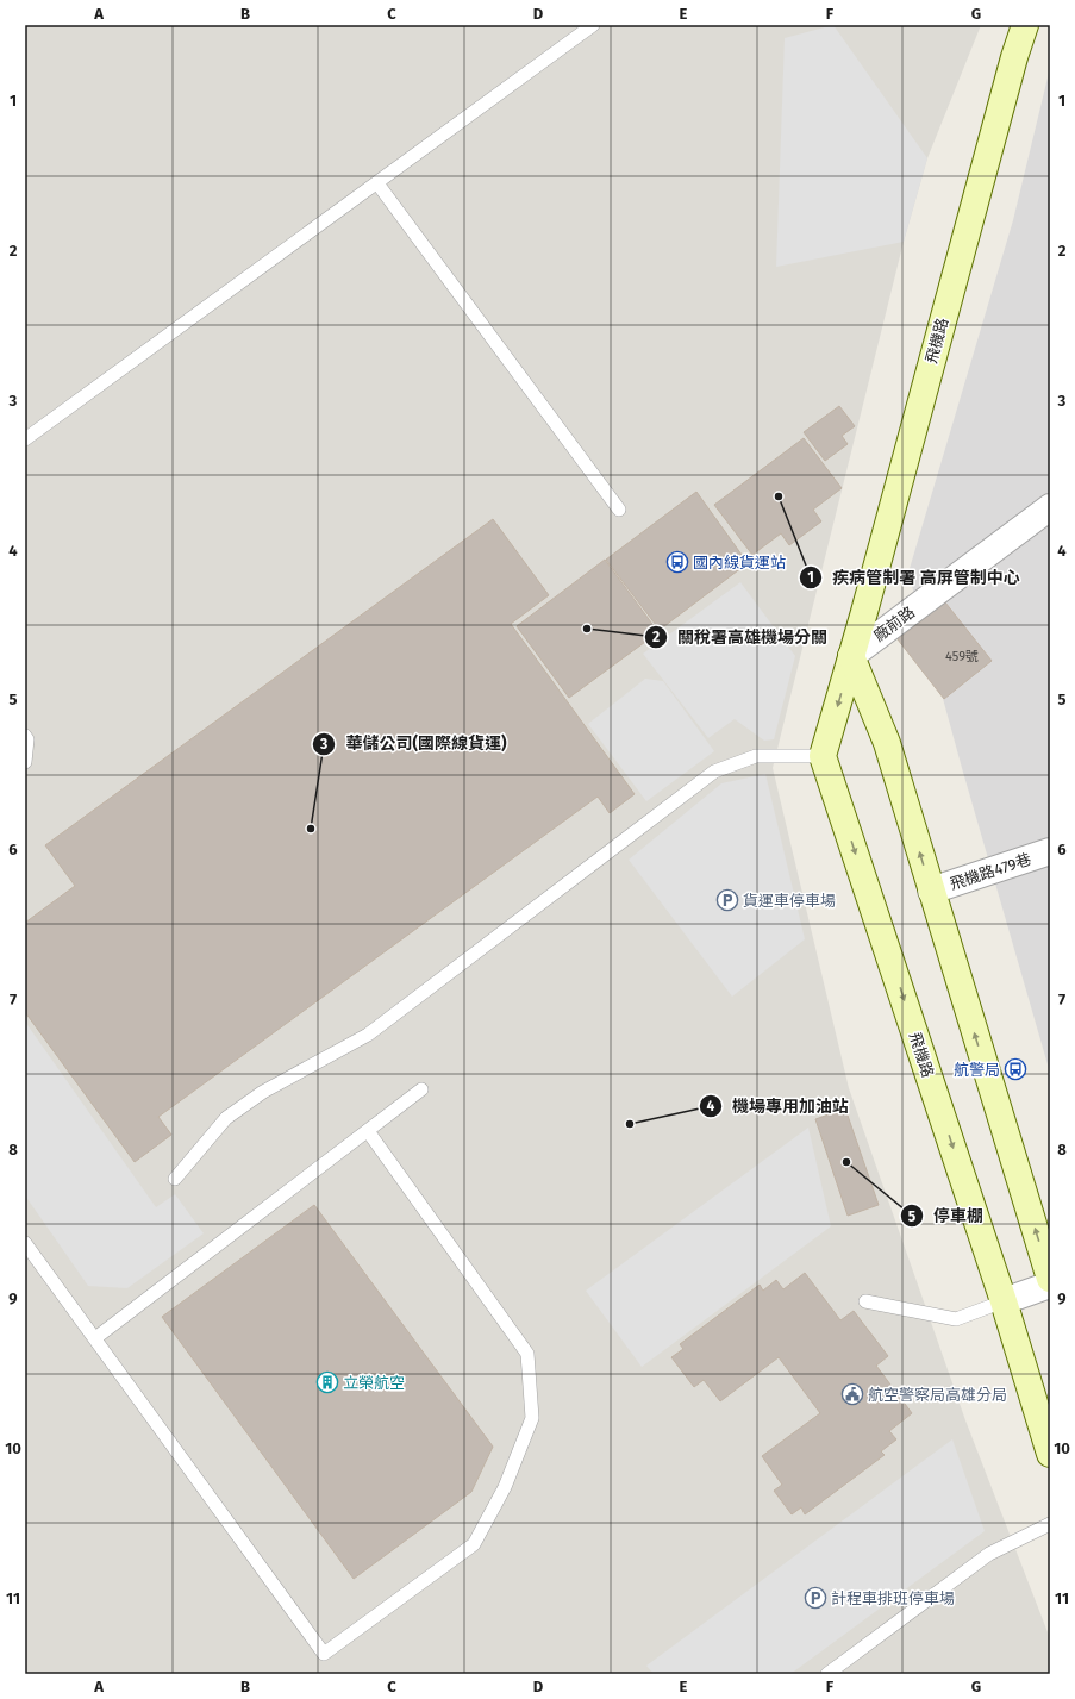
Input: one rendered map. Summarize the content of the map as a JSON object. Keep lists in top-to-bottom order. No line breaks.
{"streets":{"street":["飛機路","廠前路","飛機路479巷"]},"crossings":[["飛機路","廠前路"]],"places":{"other":["疾病管制署 高屏管制中心","關稅署高雄機場分關","華儲公司(國際線貨運)","機場專用加油站","停車棚"],"bus stop":["國內線貨運站","航警局"],"parking":["貨運車停車場","計程車排班停車場"],"building":["立榮航空"],"public building":["航空警察局高雄分局"]},"house_numbers":["459號"],"grid":{"columns":["A","B","C","D","E","F","G"],"rows":["1","2","3","4","5","6","7","8","9","10","11"]}}
